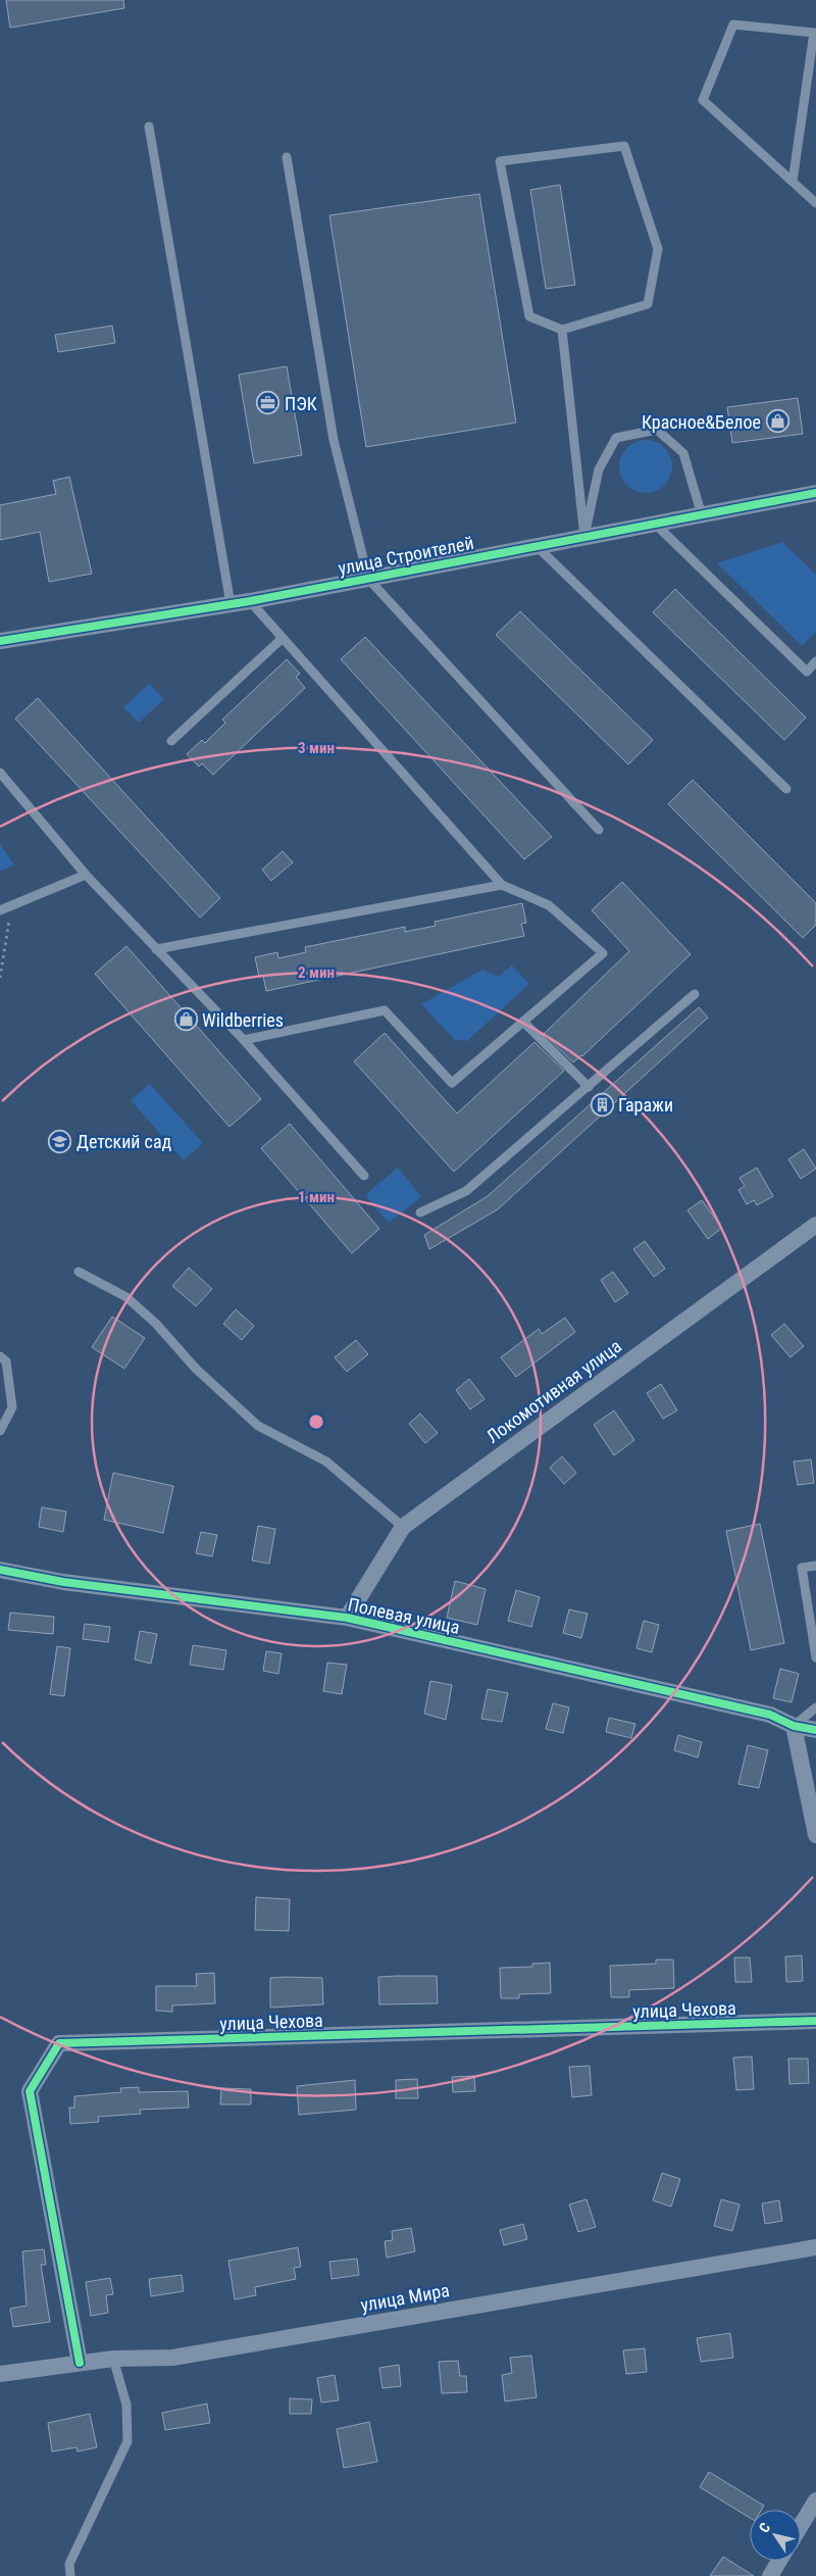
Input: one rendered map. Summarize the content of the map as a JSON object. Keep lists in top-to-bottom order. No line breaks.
{"streets":{"street":["улица Строителей","Локомотивная улица","Полевая улица","улица Чехова","улица Мира"]},"crossings":[["Локомотивная улица","Полевая улица"],["улица Чехова","улица Мира"]],"places":{"office":["ПЭК"],"shop":["Красное&Белое","Wildberries"],"building":["Гаражи"],"school or university":["Детский сад"]},"north":"top left","rings":["3 мин","2 мин","1 мин"]}
